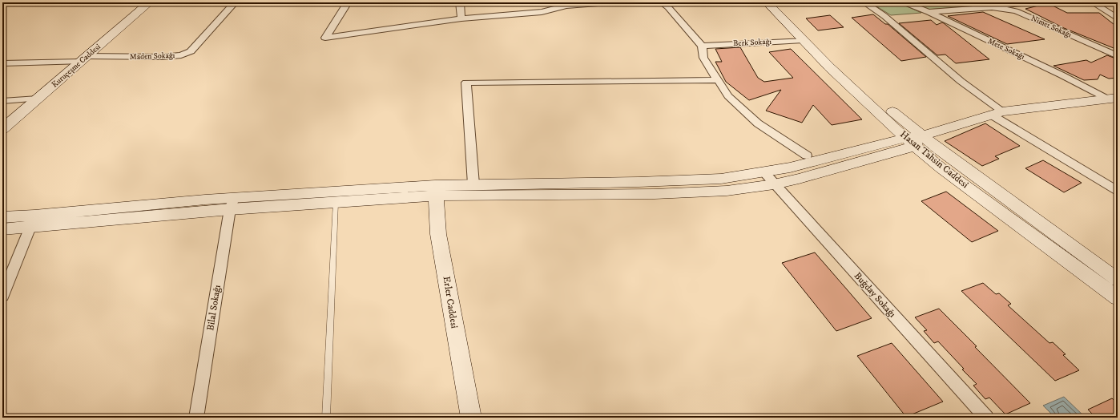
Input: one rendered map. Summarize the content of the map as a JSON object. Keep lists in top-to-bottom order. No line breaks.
{"streets":{"main road":["Kuruçeşme Caddesi","Hasan Tahsin Caddesi","Erler Caddesi"],"street":["Nimet Sokağı","Berk Sokağı","Mete Sokağı","Maden Sokağı","Buğday Sokağı","Bilal Sokağı"]},"crossings":[["Berk Sokağı","Hasan Tahsin Caddesi"],["Maden Sokağı","Kuruçeşme Caddesi"]]}
